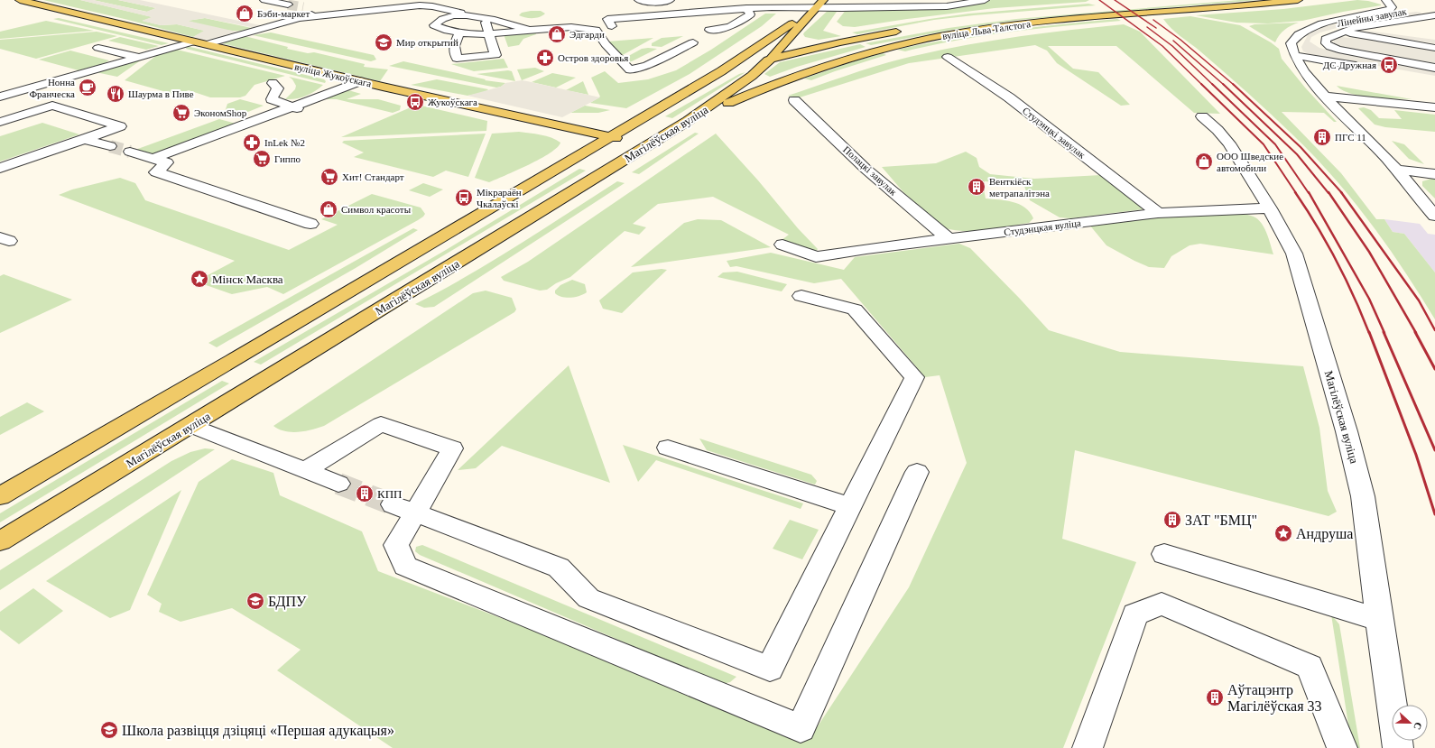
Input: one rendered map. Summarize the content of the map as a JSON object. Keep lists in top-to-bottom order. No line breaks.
{"streets":{"main road":["вуліца Льва Талстога","вуліца Жукоўскага","Магілёўская вуліца"],"street":["Лінейны завулак","Студэнцкі завулак","Полацкі завулак","Студэнцкая вуліца"]},"crossings":[["вуліца Льва Талстога","Магілёўская вуліца"],["вуліца Жукоўскага","Магілёўская вуліца"],["Студэнцкі завулак","Студэнцкая вуліца"],["Магілёўская вуліца","Студэнцкая вуліца"],["Полацкі завулак","Студэнцкая вуліца"]],"places":{"shop":["Бэби-маркет","Эдгарди","ООО Шведские автомобили","Символ красоты"],"school or university":["Мир открытий","БДПУ","Школа развіцця дзіцяці «Першая адукацыя»"],"pharmacy":["Остров здоровья","InLek №2"],"bus stop":["ДС Дружная","Жукоўскага","Мікрараён Чкалаўскі"],"cafe":["Нонна Франческа"],"restaurant":["Шаурма в Пиве"],"supermarket":["ЭкономShop","Гиппо","Хит! Стандарт"],"building":["ПГС 11","Венткіёск метрапалітэна","КПП","ЗАТ \"БМЦ\"","Аўтацэнтр Магілёўская 33"],"place":["Мінск Масква","Андруша"]},"north":"right"}
